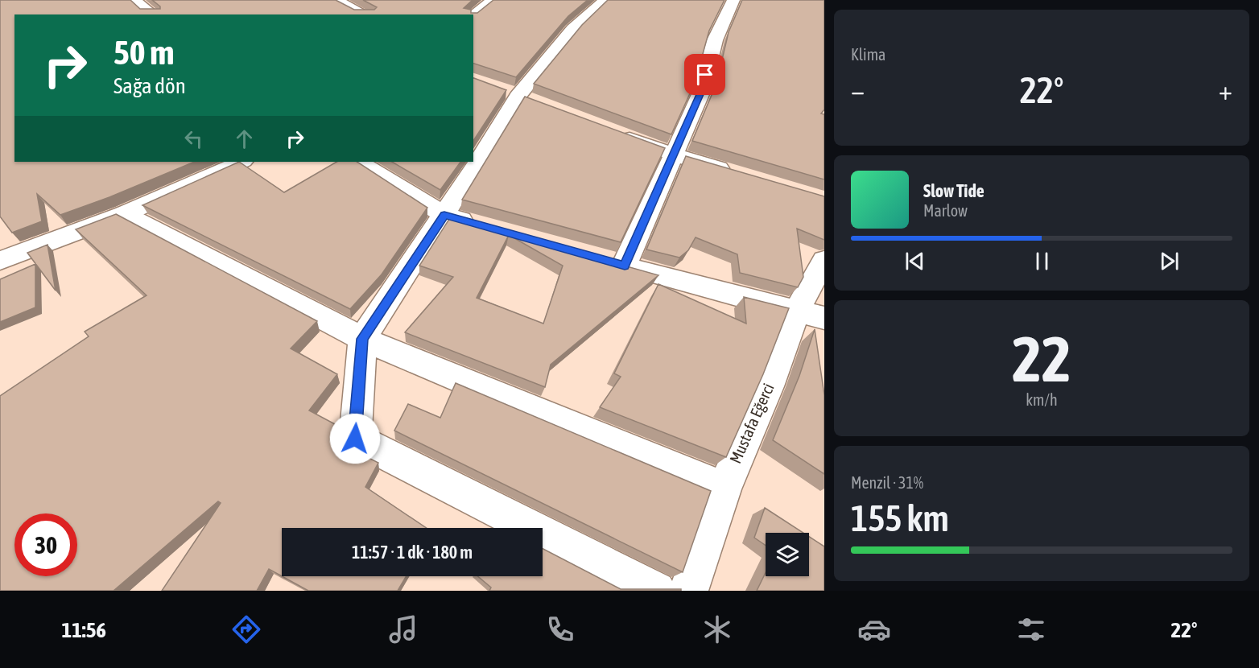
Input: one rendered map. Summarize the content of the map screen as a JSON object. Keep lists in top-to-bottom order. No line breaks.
{"streets":{"street":["Mustafa Eğerci"]},"page":{"tile":["Klima",["22","km/h"],["Menzil · 31%","155 km"]],"turn":["50 m","Sağa dön"],"heat":["−","22°","+"],"song":["Slow Tide","Marlow"],"limit":"30","trip":"11:57 · 1 dk · 180 m","tabs":["11:56","22°"]}}
